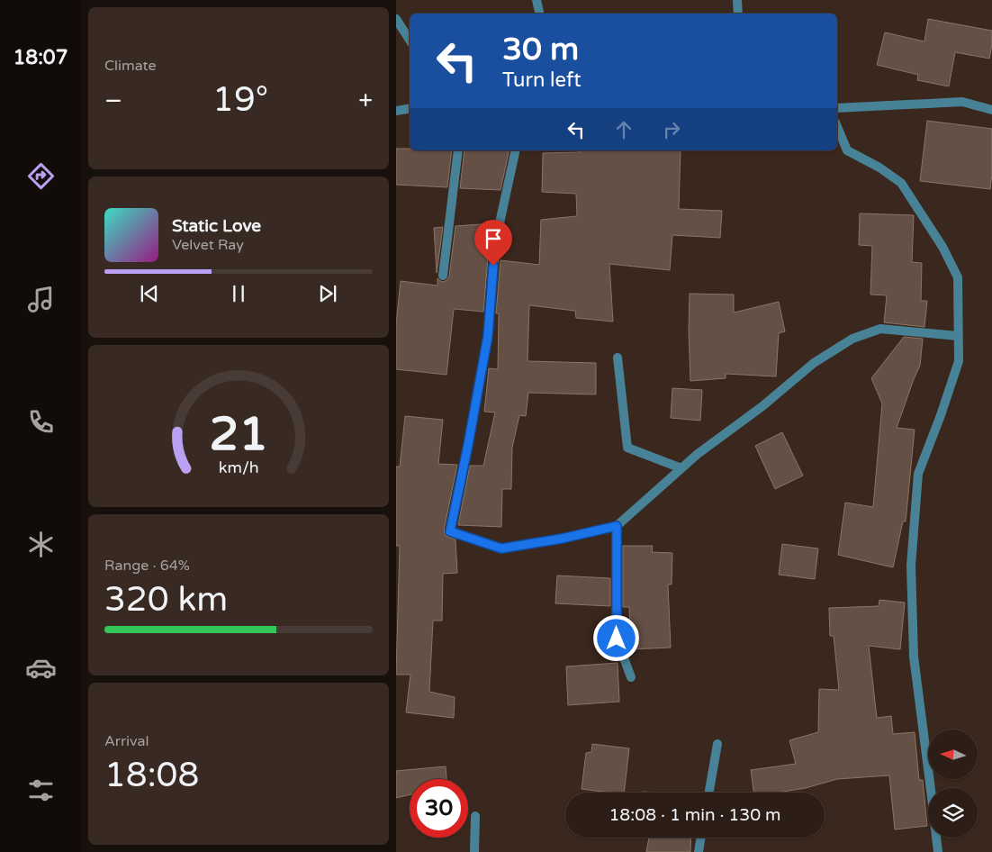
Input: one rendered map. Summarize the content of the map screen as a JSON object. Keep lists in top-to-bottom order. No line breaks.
{"north":"left","page":{"tabs":"18:07","tile":["Climate",["Range · 64%","320 km"],["Arrival","18:08"]],"turn":["30 m","Turn left"],"heat":["−","19°","+"],"song":["Static Love","Velvet Ray"],"limit":"30","trip":"18:08 · 1 min · 130 m","gauge":["21","km/h"]}}
